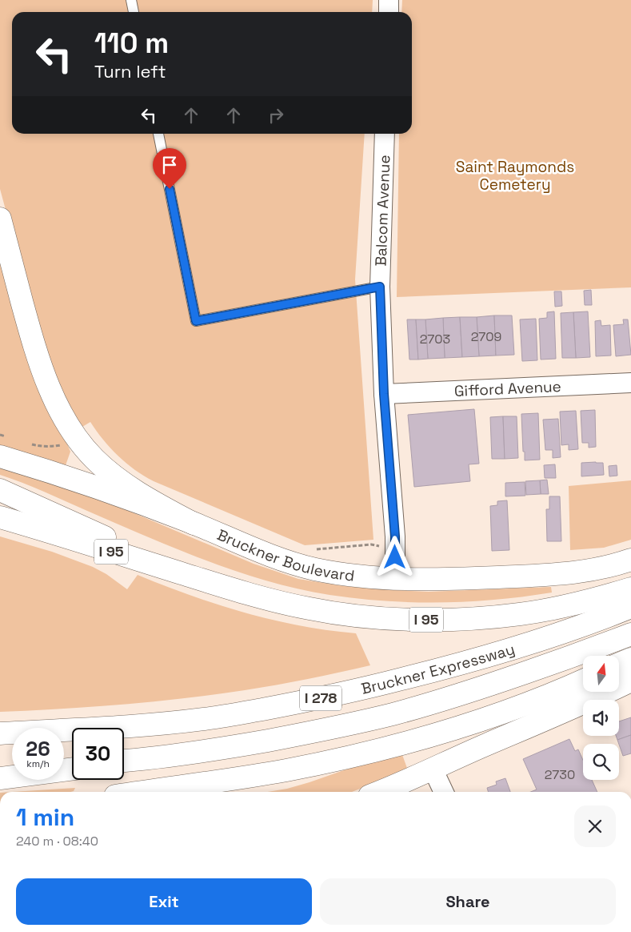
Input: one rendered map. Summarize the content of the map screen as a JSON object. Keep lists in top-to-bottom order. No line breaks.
{"streets":{"main road":["I 95","Bruckner Boulevard","Bruckner Expressway","I 278"],"street":["Balcom Avenue","Gifford Avenue"]},"crossings":[["Balcom Avenue","Gifford Avenue"],["Balcom Avenue","Bruckner Boulevard"]],"parks":["Saint Raymonds Cemetery"],"house_numbers":["2709","2703","2730"],"north":"top","page":{"turn":["110 m","Turn left"],"speed":"26 km/h","limit":"30","heading":["1 min","240 m · 08:40"],"buttons":["Exit","Share"]}}
